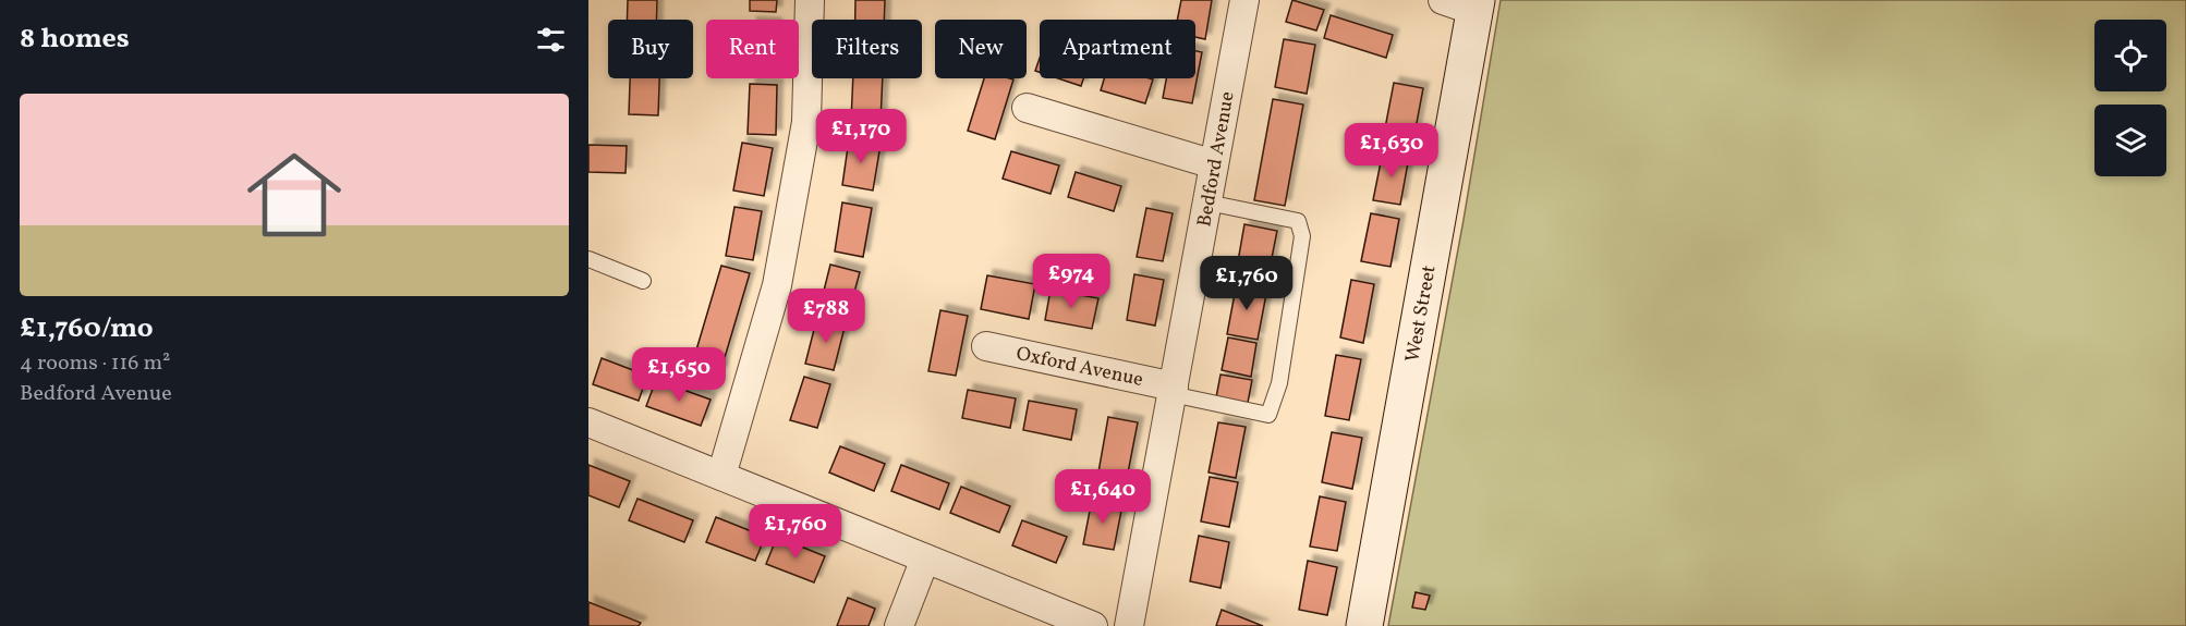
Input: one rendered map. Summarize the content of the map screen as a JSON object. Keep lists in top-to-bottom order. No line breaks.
{"streets":{"street":["Bedford Avenue","West Street","Oxford Avenue"]},"crossings":[["Bedford Avenue","Oxford Avenue"]],"page":{"heading":"8 homes","chip":["Buy","Rent","Filters","New","Apartment"],"list":[{"name":"£1,760/mo","note":"4 rooms · 116 m² · Bedford Avenue"}],"price":["£1,170","£1,630","£974","£1,760","£788","£1,650","£1,640","£1,760"]}}
